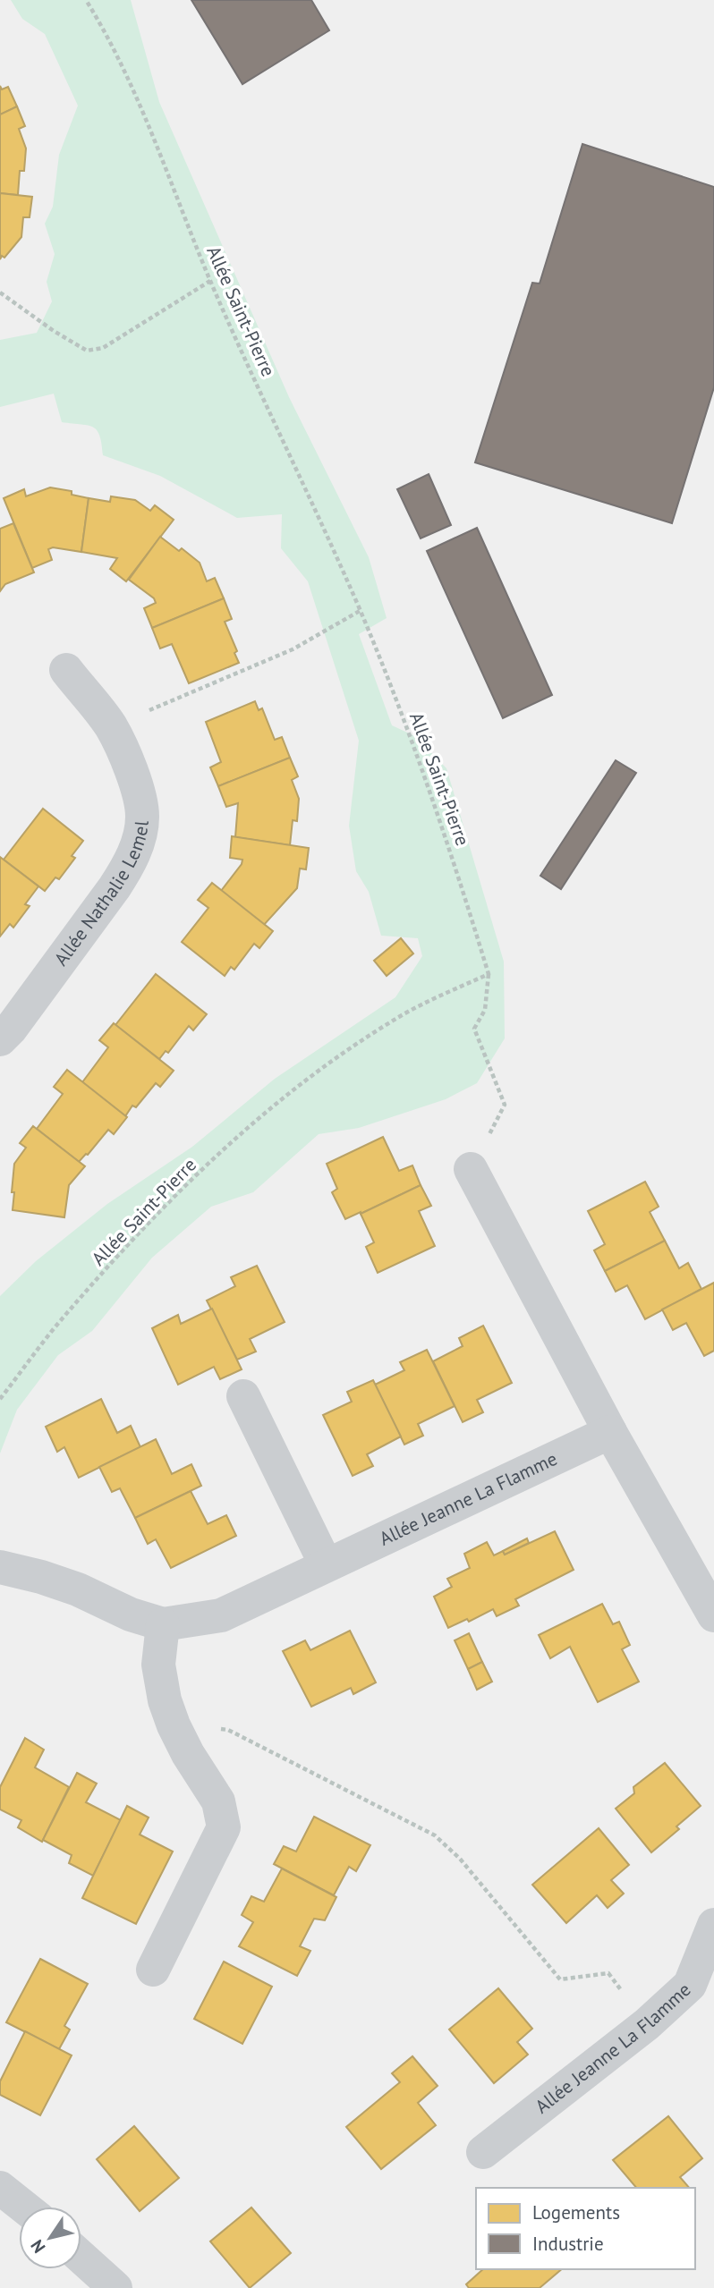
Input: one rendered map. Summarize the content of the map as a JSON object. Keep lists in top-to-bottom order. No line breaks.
{"streets":{"street":["Allée Nathalie Lemel","Allée Jeanne La Flamme"],"path":["Allée Saint-Pierre"]},"legend":["Logements","Industrie"],"north":"bottom left"}
